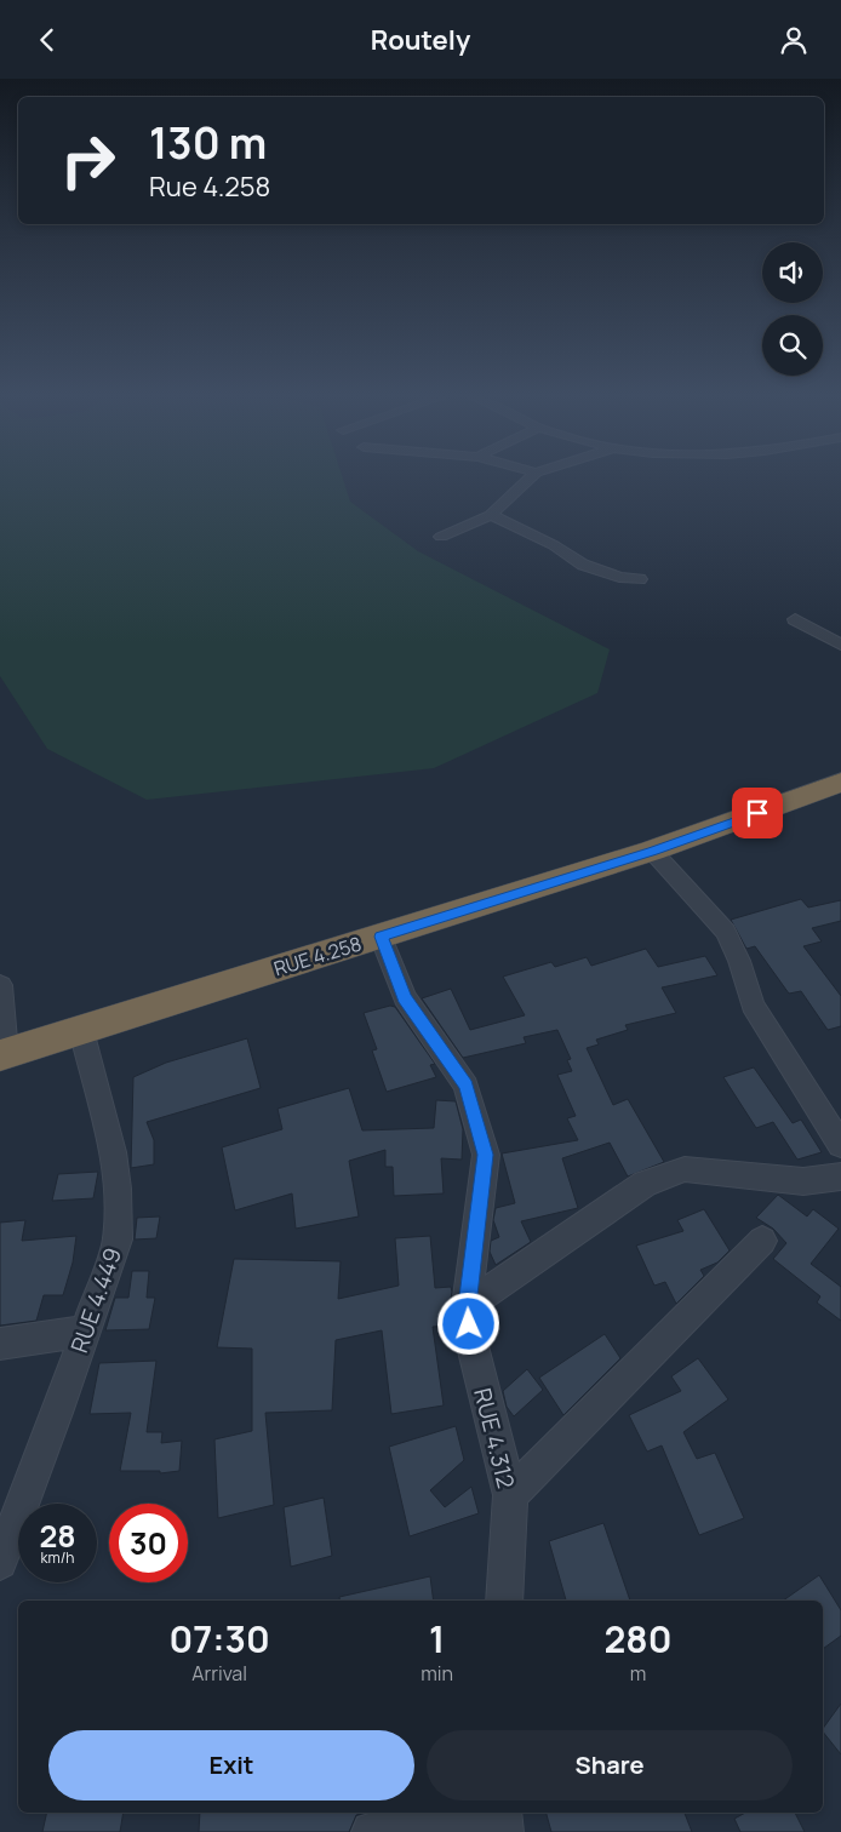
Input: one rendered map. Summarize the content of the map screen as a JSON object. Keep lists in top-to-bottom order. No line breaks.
{"streets":{"highway":["RUE 4.258"],"street":["RUE 4.449","RUE 4.312"]},"crossings":[["RUE 4.258","RUE 4.449"],["RUE 4.258","RUE 4.312"]],"page":{"header":"Routely","turn":["130 m","Rue 4.258"],"speed":"28 km/h","limit":"30","eta":["07:30","Arrival","1","min","280","m"],"buttons":["Exit","Share"]}}
